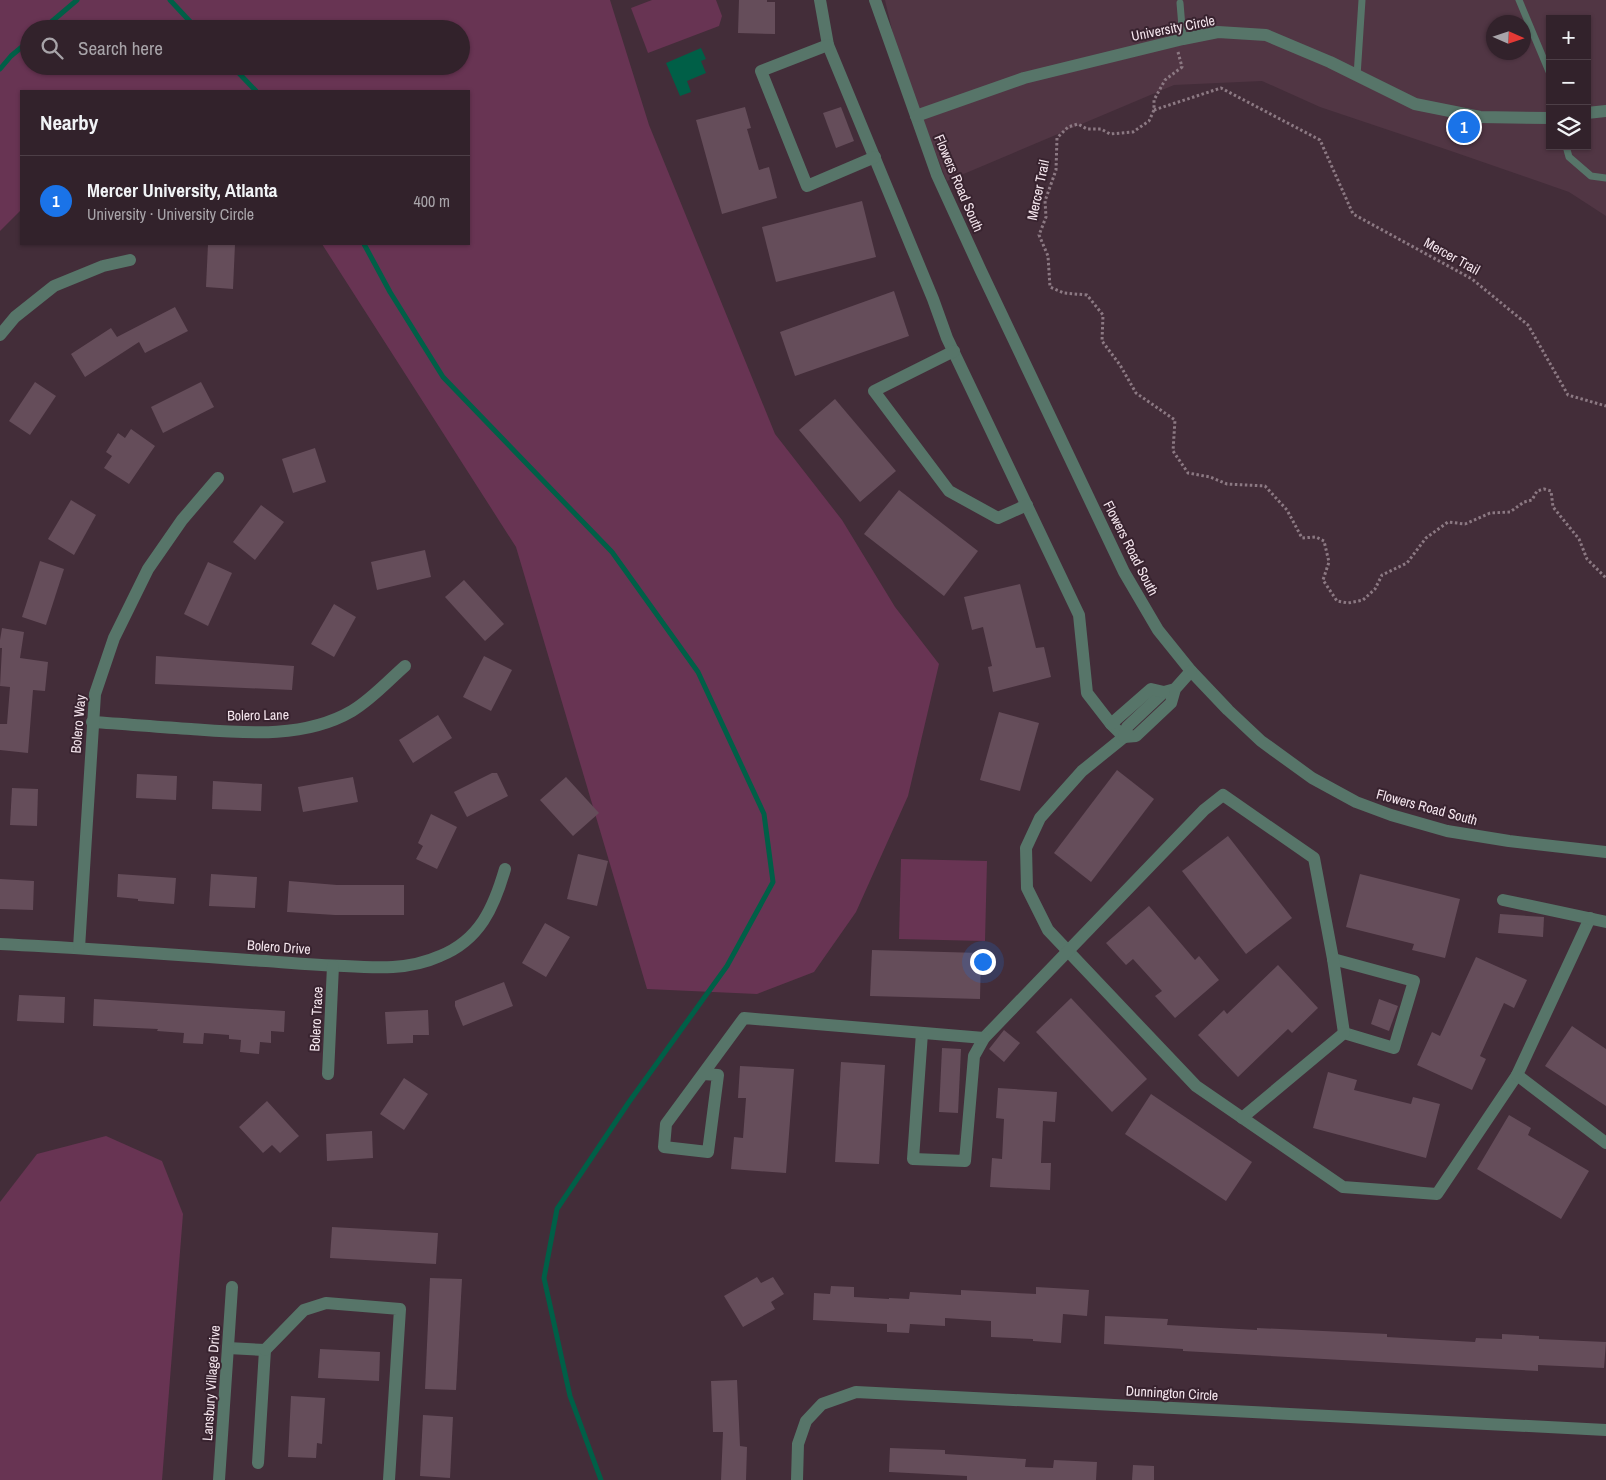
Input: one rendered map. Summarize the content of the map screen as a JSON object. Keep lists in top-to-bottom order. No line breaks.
{"streets":{"street":["University Circle","Flowers Road South","Bolero Lane","Bolero Way","Bolero Drive","Bolero Trace","Lansbury Village Drive","Dunnington Circle"],"path":["Mercer Trail"]},"crossings":[["University Circle","Flowers Road South"],["Bolero Lane","Bolero Way"],["Bolero Way","Bolero Drive"],["Bolero Drive","Bolero Trace"]],"north":"right","page":{"map_buttons":["+","−"],"search":"Search here","heading":"Nearby","pins":"1","list":[{"mark":"1","name":"Mercer University, Atlanta","note":"University · University Circle","value":"400 m"}]}}
